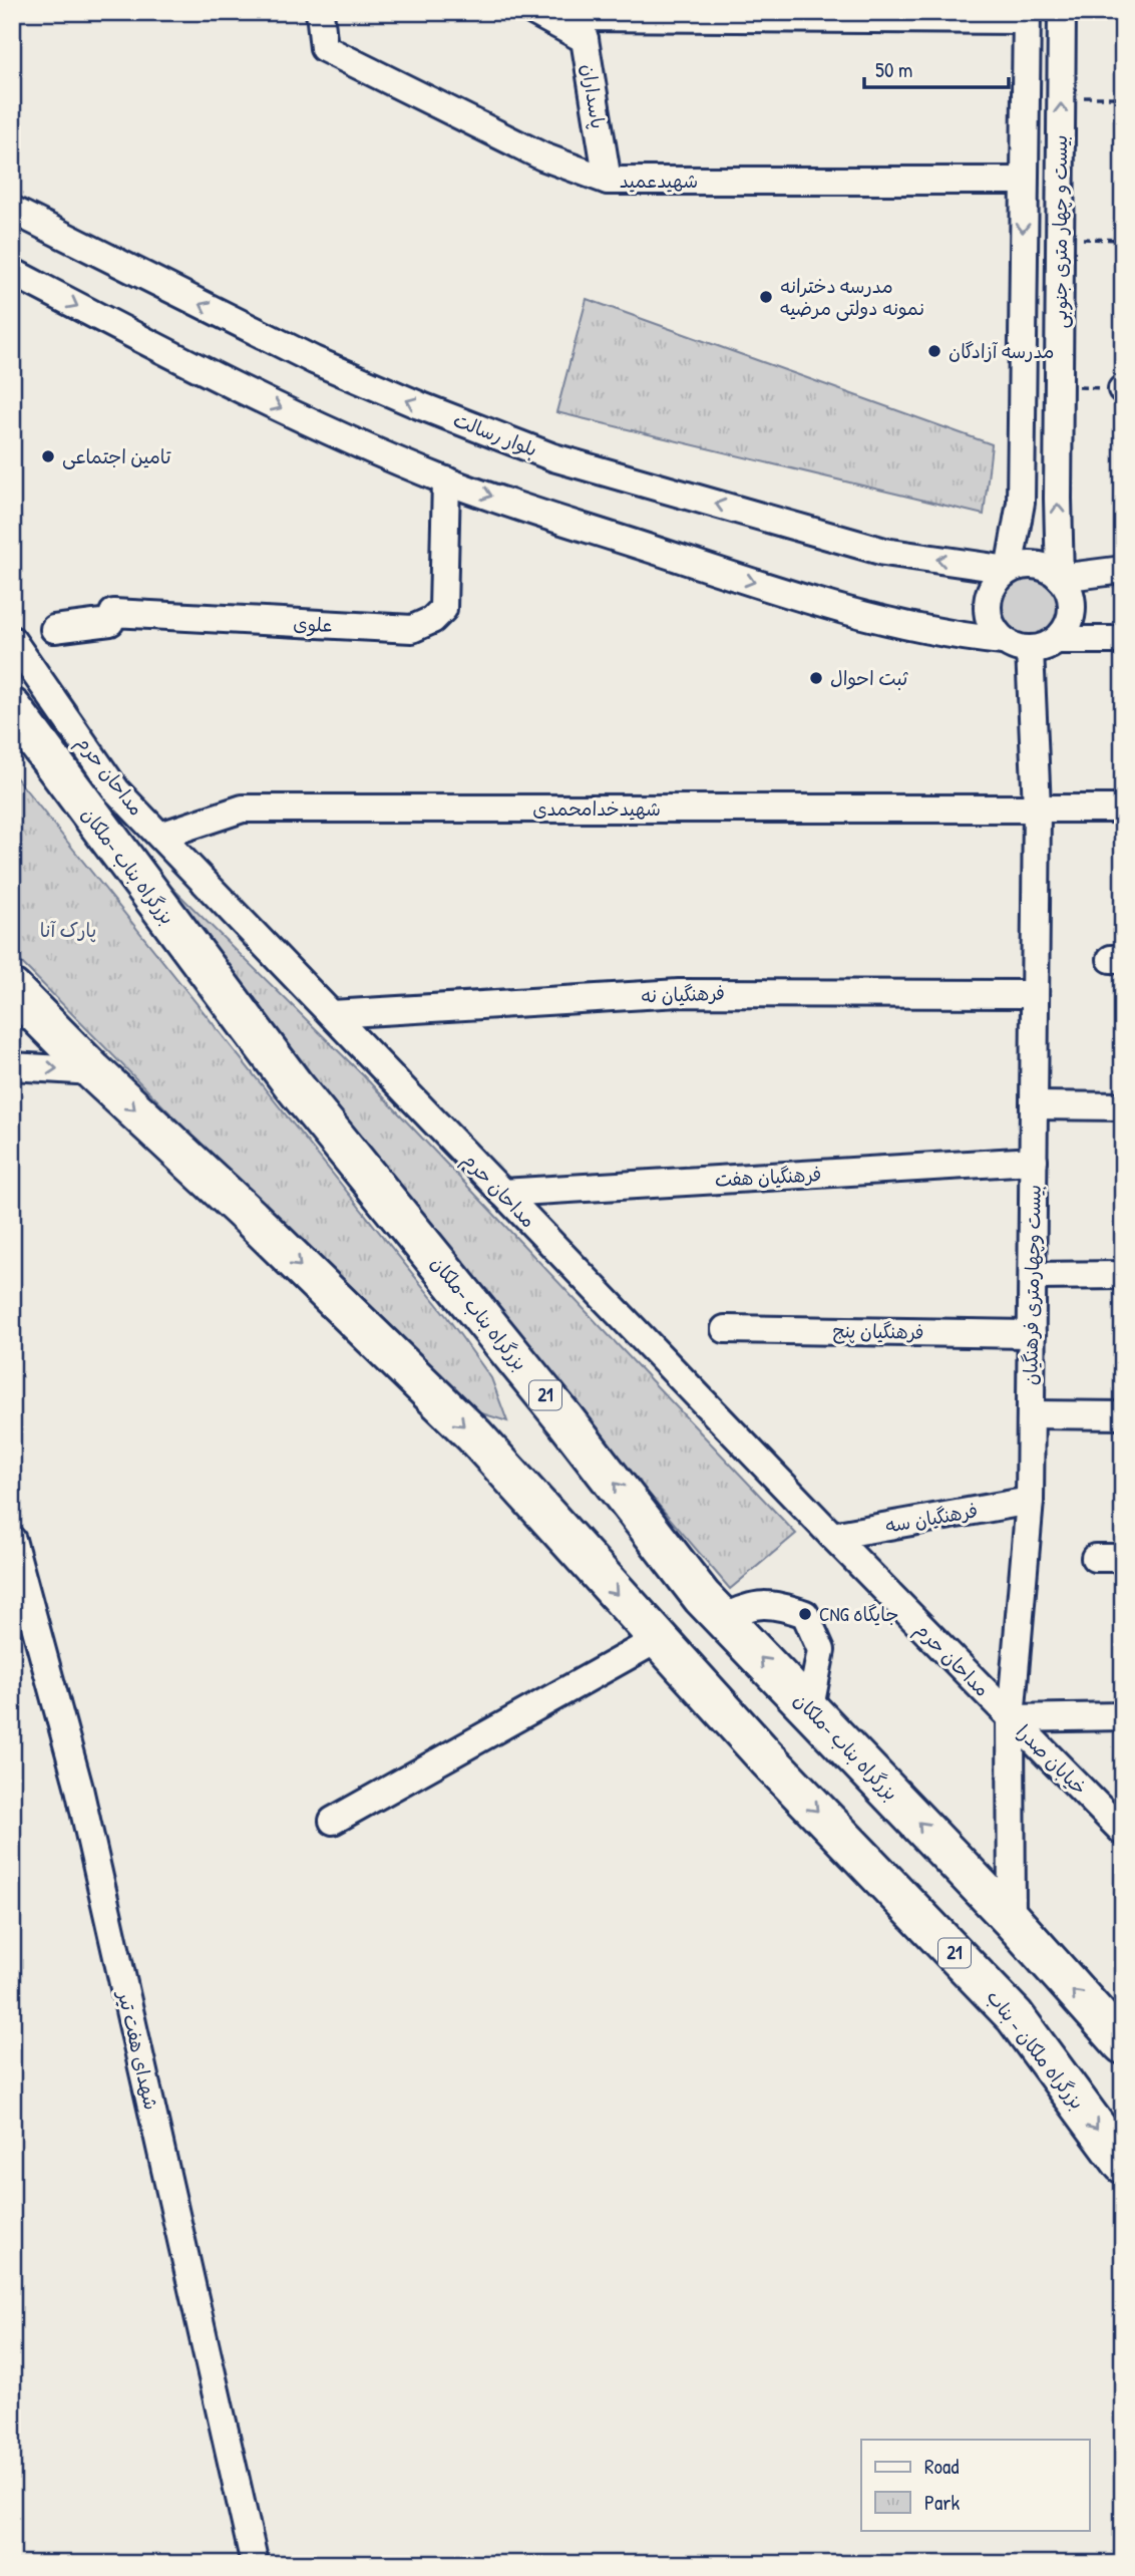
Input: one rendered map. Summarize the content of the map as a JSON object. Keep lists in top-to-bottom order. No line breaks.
{"streets":{"highway":["بزرگراه بناب -ملکان","21","بزرگراه ملکان - بناب"],"street":["پاسداران","شهیدعمید","بیست و چهار متری جنوبی","بلوار رسالت","علوی","مداحان حرم","شهیدخدامحمدی","فرهنگیان نه","فرهنگیان هفت","بیست وچهارمتری فرهنگیان","فرهنگیان پنج","فرهنگیان سه","خیابان صدرا","شهدای هفت تیر"]},"crossings":[["پاسداران","شهیدعمید"],["شهیدعمید","بیست و چهار متری جنوبی"],["بیست و چهار متری جنوبی","بلوار رسالت"],["بیست و چهار متری جنوبی","بیست وچهارمتری فرهنگیان"],["بلوار رسالت","بیست وچهارمتری فرهنگیان"],["مداحان حرم","شهیدخدامحمدی"],["مداحان حرم","فرهنگیان نه"],["مداحان حرم","فرهنگیان هفت"],["مداحان حرم","بیست وچهارمتری فرهنگیان"],["مداحان حرم","فرهنگیان سه"],["مداحان حرم","خیابان صدرا"],["شهیدخدامحمدی","بیست وچهارمتری فرهنگیان"],["بزرگراه بناب -ملکان","بیست وچهارمتری فرهنگیان"],["فرهنگیان نه","بیست وچهارمتری فرهنگیان"],["فرهنگیان هفت","بیست وچهارمتری فرهنگیان"],["بیست وچهارمتری فرهنگیان","فرهنگیان پنج"],["بیست وچهارمتری فرهنگیان","فرهنگیان سه"],["بیست وچهارمتری فرهنگیان","خیابان صدرا"],["21","بزرگراه ملکان - بناب"]],"one_way":["بزرگراه ملکان - بناب"],"parks":["پارک آنا"],"places":["مدرسه دخترانه نمونه دولتی مرضیه","مدرسه آزادگان","تامین اجتماعی","ثبت احوال","CNG جایگاه"],"legend":["Road","Park"],"scale_bar":"50 m"}
